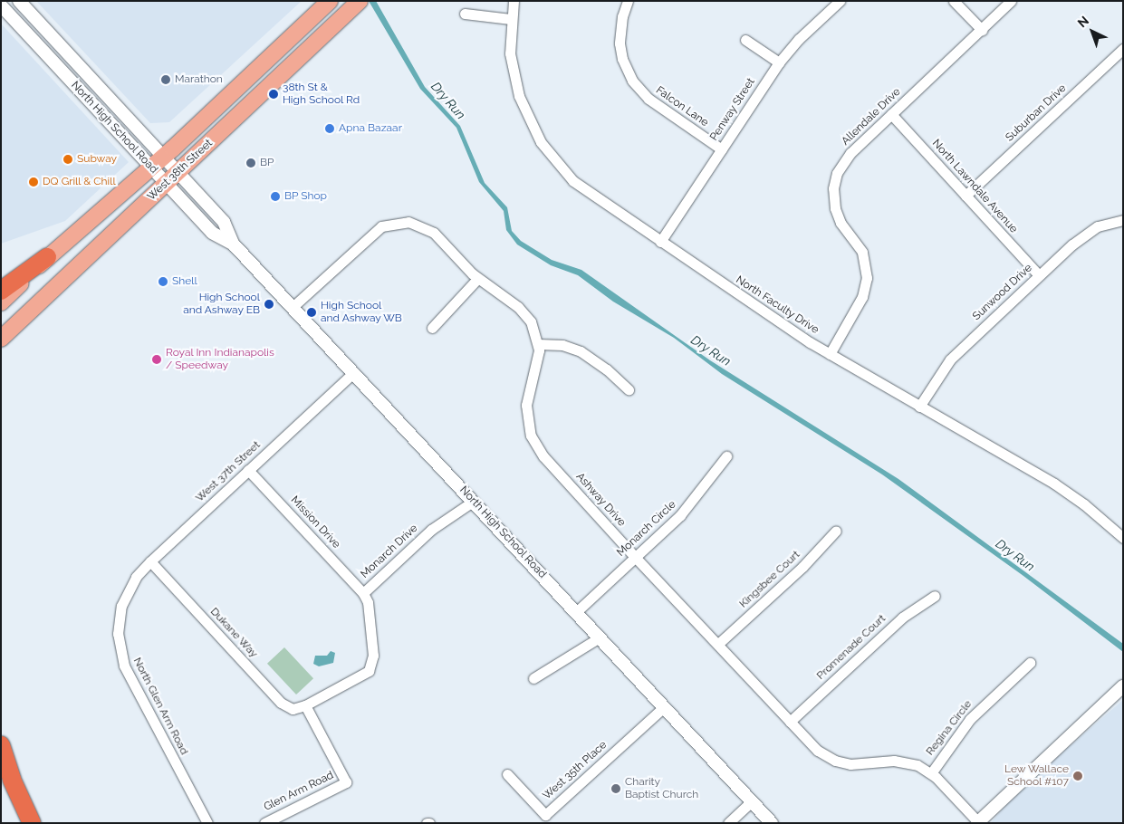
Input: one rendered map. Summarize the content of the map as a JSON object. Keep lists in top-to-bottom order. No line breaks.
{"streets":{"main road":["West 38th Street"],"street":["Falcon Lane","Penway Street","Suburban Drive","Allendale Drive","North High School Road","North Lawndale Avenue","Sunwood Drive","North Faculty Drive","West 37th Street","Ashway Drive","Mission Drive","Monarch Circle","Monarch Drive","Kingsbee Court","Dukane Way","Promenade Court","North Glen Arm Road","Regina Circle","West 35th Place","Glen Arm Road"]},"crossings":[["Falcon Lane","Penway Street"],["Penway Street","North Faculty Drive"],["Suburban Drive","North Lawndale Avenue"],["Allendale Drive","North Lawndale Avenue"],["Allendale Drive","North Faculty Drive"],["North High School Road","West 38th Street"],["North High School Road","West 37th Street"],["North High School Road","Ashway Drive"],["North High School Road","Monarch Circle"],["North High School Road","Monarch Drive"],["North High School Road","West 35th Place"],["North Lawndale Avenue","Sunwood Drive"],["Sunwood Drive","North Faculty Drive"],["West 37th Street","Mission Drive"],["West 37th Street","Dukane Way"],["West 37th Street","North Glen Arm Road"],["Ashway Drive","Monarch Circle"],["Ashway Drive","Kingsbee Court"],["Ashway Drive","Promenade Court"],["Ashway Drive","Regina Circle"],["Mission Drive","Monarch Drive"],["Monarch Drive","Dukane Way"],["Monarch Drive","Glen Arm Road"],["Dukane Way","Glen Arm Road"]],"water":["Dry Run"],"places":["Marathon","38th St & High School Rd","Apna Bazaar","Subway","BP","DQ Grill & Chill","BP Shop","Shell","High School and Ashway EB","High School and Ashway WB","Royal Inn Indianapolis / Speedway","Lew Wallace School #107","Charity Baptist Church"],"north":"top left"}
